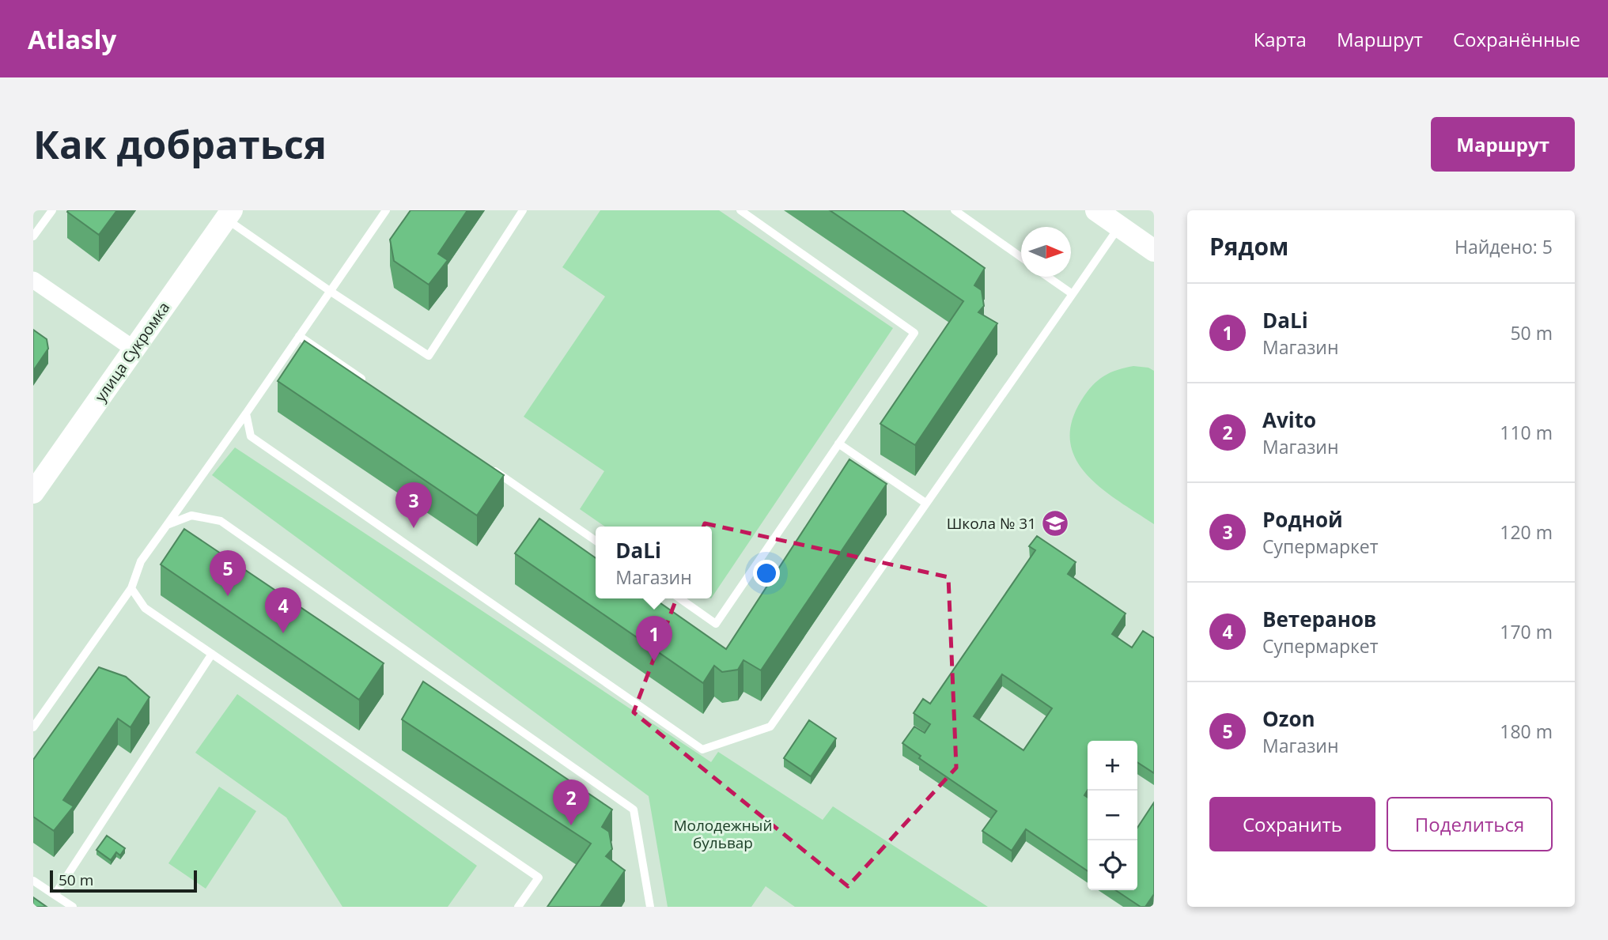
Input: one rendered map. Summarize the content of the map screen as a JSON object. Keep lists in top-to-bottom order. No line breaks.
{"streets":{"street":["улица Сукромка"]},"parks":["Молодежный бульвар"],"places":{"school or university":["Школа № 31"]},"scale_bar":"50 m","north":"right","page":{"header":"Atlasly","nav":["Карта","Маршрут","Сохранённые"],"buttons":["Маршрут",["Сохранить","Поделиться"]],"title":"Как добраться","heading":["Рядом","Найдено: 5"],"list":[{"mark":"1","name":"DaLi","note":"Магазин","value":"50 m"},{"mark":"2","name":"Avito","note":"Магазин","value":"110 m"},{"mark":"3","name":"Родной","note":"Супермаркет","value":"120 m"},{"mark":"4","name":"Ветеранов","note":"Супермаркет","value":"170 m"},{"mark":"5","name":"Ozon","note":"Магазин","value":"180 m"}],"pins":["3","5","4","1","2"],"popup":["DaLi","Магазин"],"map_buttons":["+","−"],"scale":"50 m"}}
